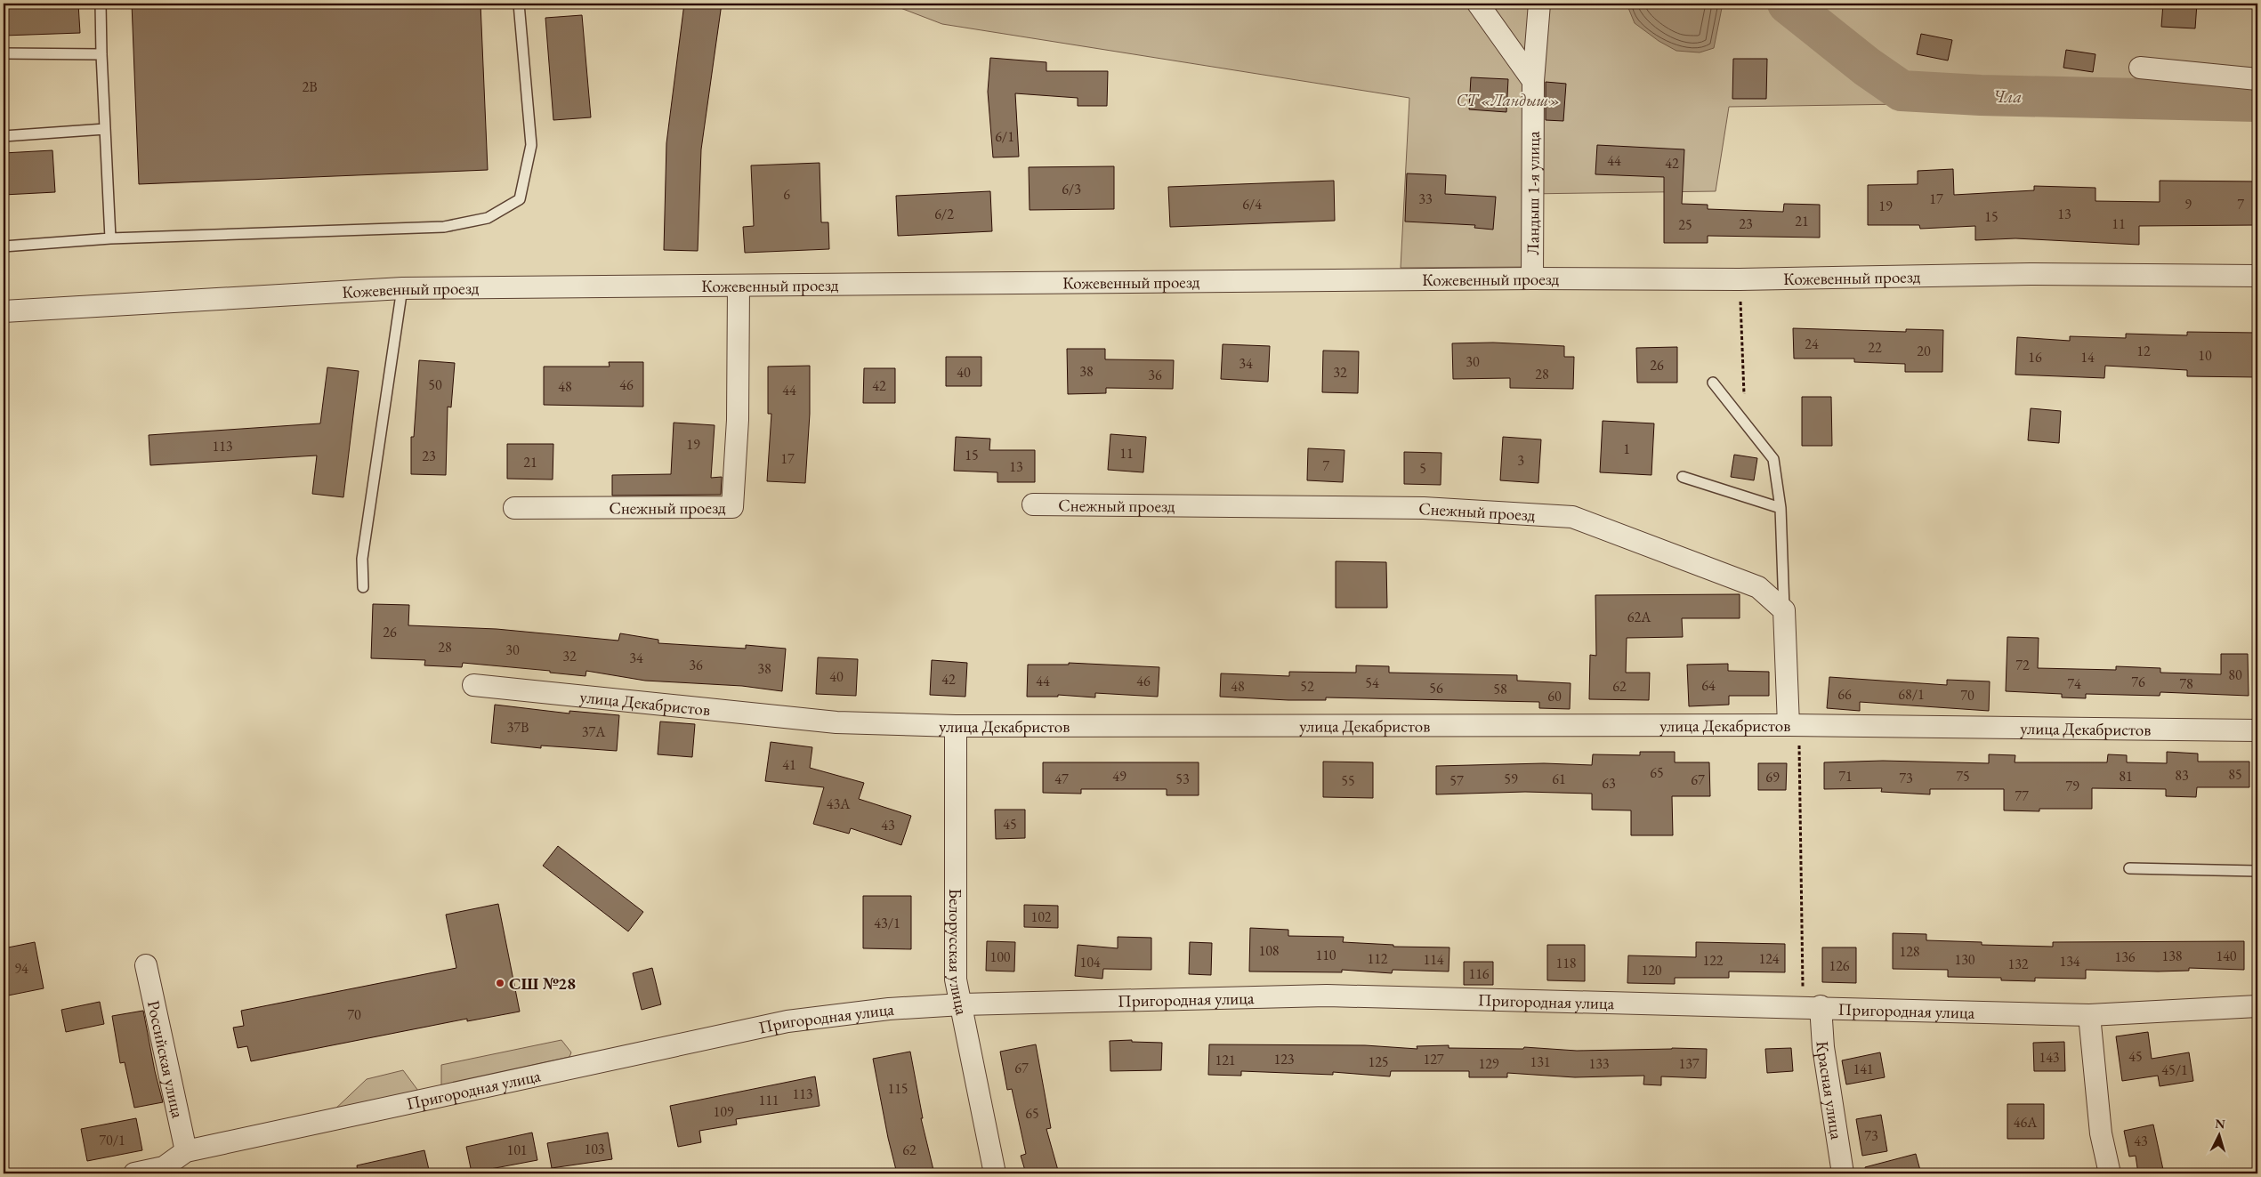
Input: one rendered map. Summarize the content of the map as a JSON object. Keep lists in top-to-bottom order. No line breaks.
{"streets":{"street":["Ландыш 1-я улица","Кожевенный проезд","Снежный проезд","улица Декабристов","Белорусская улица","Пригородная улица","Российская улица","Красная улица"]},"crossings":[["Ландыш 1-я улица","Кожевенный проезд"],["Кожевенный проезд","Снежный проезд"],["улица Декабристов","Белорусская улица"],["Белорусская улица","Пригородная улица"],["Пригородная улица","Российская улица"],["Пригородная улица","Красная улица"]],"water":["Чла"],"parks":["СТ «Ландыш»"],"places":["СШ №28"],"house_numbers":["2В","6/1","44","42","6/3","6","33","17","6/4","9","7","19","6/2","13","15","21","23","11","25","24","22","20","12","10","16","14","30","34","26","38","40","32","28","36","50","46","42","48","44","19","113","1","11","15","23","17","3","21","7","13","5","62А","26","28","30","32","34","36","72","38","80","40","42","44","46","76","54","74","78","64","48","52","62","56","58","66","68/1","70","60","37В","37А","41","65","85","83","49","71","75","81","69","73","47","53","59","61","67","55","57","63","79","77","43А","45","43","102","43/1","108","128","110","138","140","100","136","112","124","114","130","122","134","104","118","132","126","94","120","116","70","45","143","123","127","121","125","131","129","133","137","67","141","45/1","115","113","111","109","65","46А","73","70/1","43","103","101","62"],"north":"top"}
